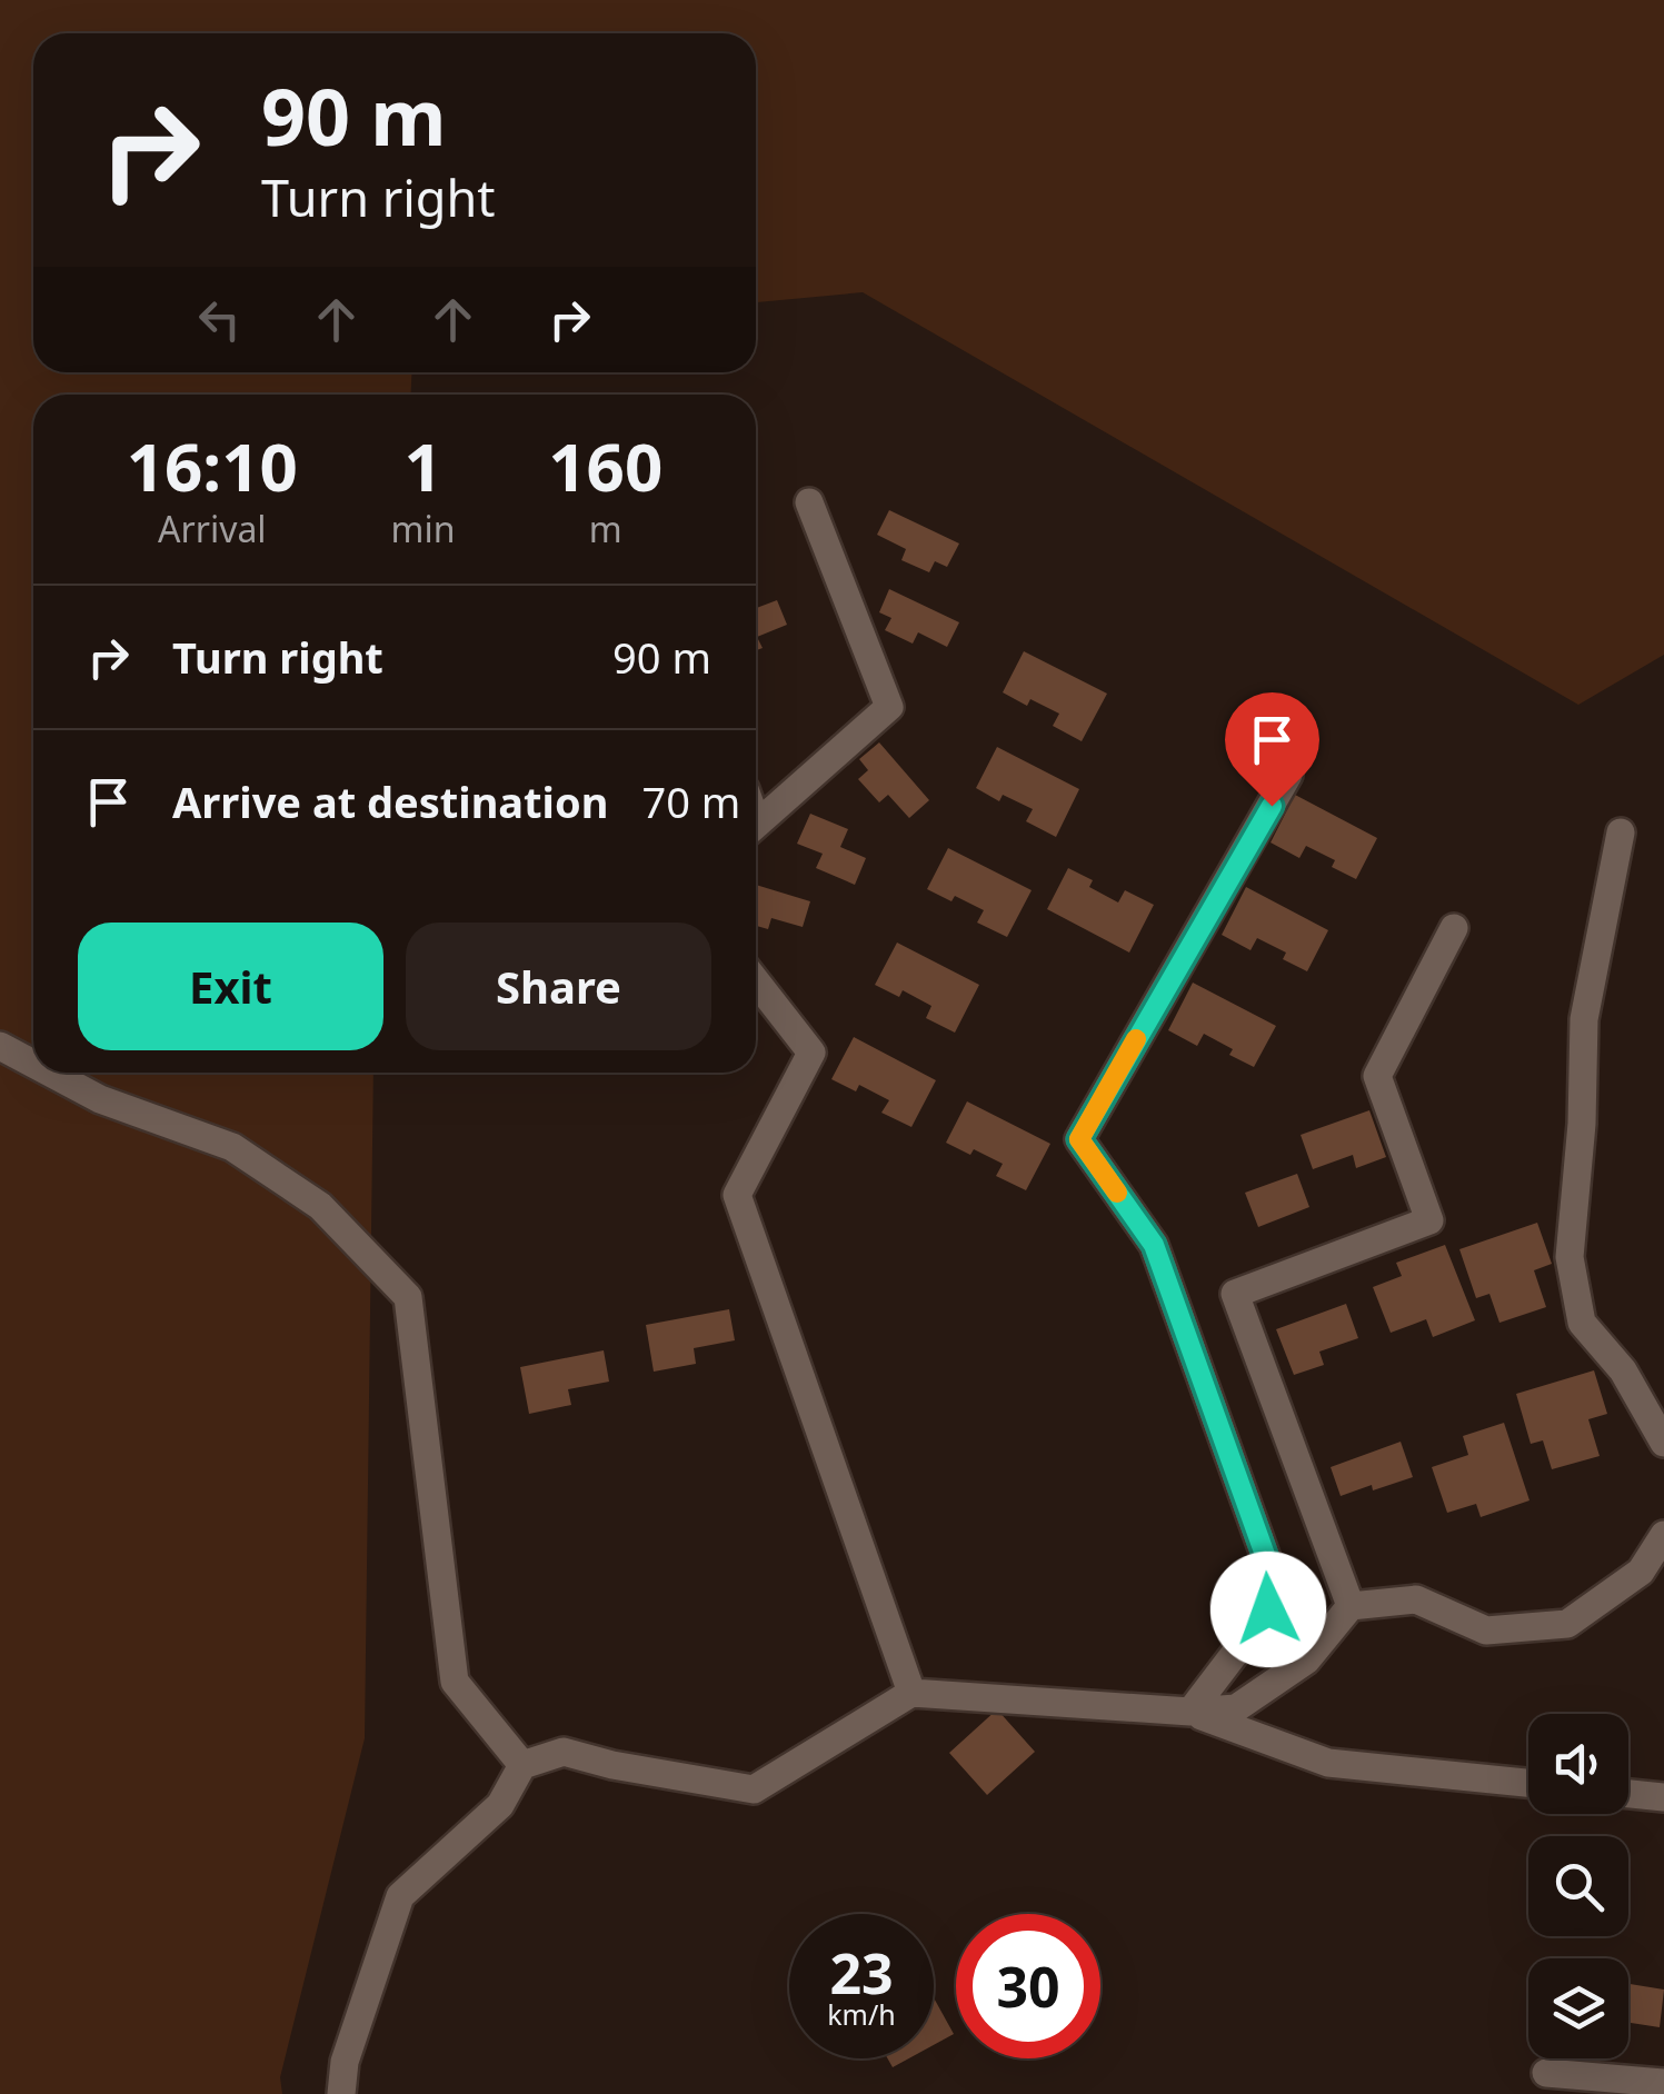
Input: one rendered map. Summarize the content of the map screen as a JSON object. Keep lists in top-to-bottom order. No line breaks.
{"page":{"turn":["90 m","Turn right"],"eta":["16:10","Arrival","1","min","160","m"],"list":[{"name":"Turn right","value":"90 m"},{"name":"Arrive at destination","value":"70 m"}],"buttons":["Exit","Share"],"speed":"23 km/h","limit":"30"}}
